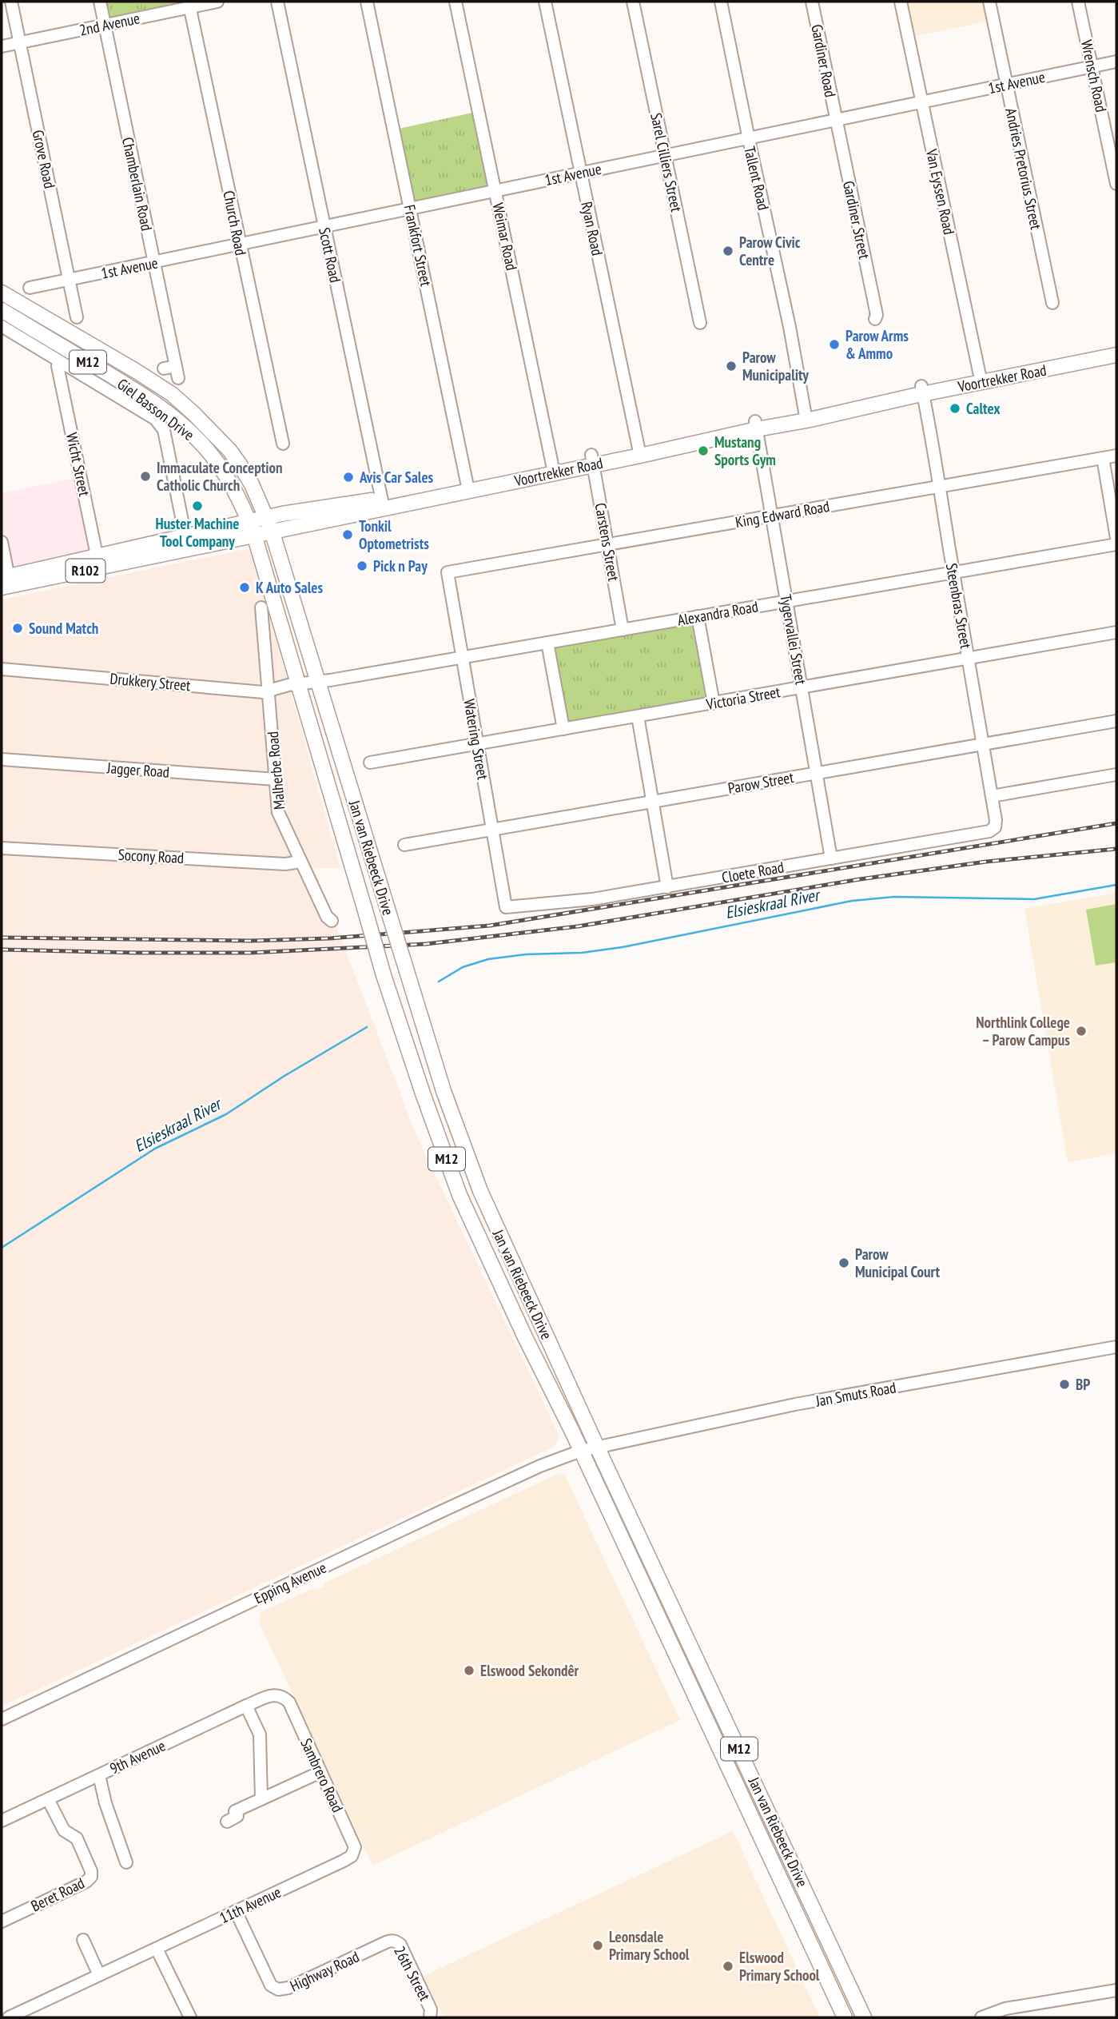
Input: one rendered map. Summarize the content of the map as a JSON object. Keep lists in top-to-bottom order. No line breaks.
{"streets":{"main road":["M12","Voortrekker Road","Giel Basson Drive","R102","Jan van Riebeeck Drive"],"street":["2nd Avenue","Gardiner Road","Wrensch Road","1st Avenue","Grove Road","Sarel Cilliers Street","Andries Pretorius Street","Tallent Road","Chamberlain Road","Van Eyssen Road","Gardiner Street","Church Road","Ryan Road","Weimar Road","Frankfort Street","Scott Road","Wicht Street","King Edward Road","Carstens Street","Steenbras Street","Alexandra Road","Tygervallei Street","Drukkery Street","Victoria Street","Watering Street","Jagger Road","Malherbe Road","Parow Street","Socony Road","Cloete Road","Jan Smuts Road","Epping Avenue","9th Avenue","Sambrero Road","Beret Road","11th Avenue","Highway Road","26th Street"]},"crossings":[["2nd Avenue","Grove Road"],["2nd Avenue","Chamberlain Road"],["2nd Avenue","Church Road"],["Gardiner Road","1st Avenue"],["Gardiner Road","Gardiner Street"],["Wrensch Road","1st Avenue"],["1st Avenue","Grove Road"],["1st Avenue","Sarel Cilliers Street"],["1st Avenue","Andries Pretorius Street"],["1st Avenue","Tallent Road"],["1st Avenue","Chamberlain Road"],["1st Avenue","Van Eyssen Road"],["1st Avenue","Gardiner Street"],["1st Avenue","Church Road"],["1st Avenue","Ryan Road"],["1st Avenue","Weimar Road"],["1st Avenue","Frankfort Street"],["1st Avenue","Scott Road"],["Tallent Road","Voortrekker Road"],["Van Eyssen Road","Voortrekker Road"],["Ryan Road","Voortrekker Road"],["Weimar Road","Voortrekker Road"],["Frankfort Street","Voortrekker Road"],["Scott Road","Voortrekker Road"],["Voortrekker Road","Giel Basson Drive"],["Voortrekker Road","Wicht Street"],["Voortrekker Road","Carstens Street"],["Voortrekker Road","Steenbras Street"],["Voortrekker Road","Tygervallei Street"],["Voortrekker Road","Jan van Riebeeck Drive"],["Giel Basson Drive","Jan van Riebeeck Drive"],["King Edward Road","Carstens Street"],["King Edward Road","Steenbras Street"],["King Edward Road","Tygervallei Street"],["King Edward Road","Watering Street"],["Carstens Street","Alexandra Road"],["Steenbras Street","Alexandra Road"],["Steenbras Street","Victoria Street"],["Steenbras Street","Parow Street"],["Steenbras Street","Cloete Road"],["Alexandra Road","Tygervallei Street"],["Alexandra Road","Drukkery Street"],["Alexandra Road","Watering Street"],["Alexandra Road","Jan van Riebeeck Drive"],["Tygervallei Street","Victoria Street"],["Tygervallei Street","Parow Street"],["Tygervallei Street","Cloete Road"],["Drukkery Street","Malherbe Road"],["Drukkery Street","Jan van Riebeeck Drive"],["Victoria Street","Watering Street"],["Watering Street","Parow Street"],["Watering Street","Cloete Road"],["Jagger Road","Malherbe Road"],["Malherbe Road","Socony Road"],["Jan van Riebeeck Drive","Jan Smuts Road"],["Jan van Riebeeck Drive","Epping Avenue"],["Jan Smuts Road","Epping Avenue"],["9th Avenue","Sambrero Road"],["9th Avenue","Beret Road"],["Sambrero Road","11th Avenue"],["11th Avenue","Highway Road"],["Highway Road","26th Street"]],"water":["Elsieskraal River"],"places":["Parow Civic Centre","Parow Arms & Ammo","Parow Municipality","Caltex","Mustang Sports Gym","Immaculate Conception Catholic Church","Avis Car Sales","Huster Machine Tool Company","Tonkil Optometrists","Pick n Pay","K Auto Sales","Sound Match","Northlink College – Parow Campus","Parow Municipal Court","BP","Elswood Sekondêr","Leonsdale Primary School","Elswood Primary School"]}
